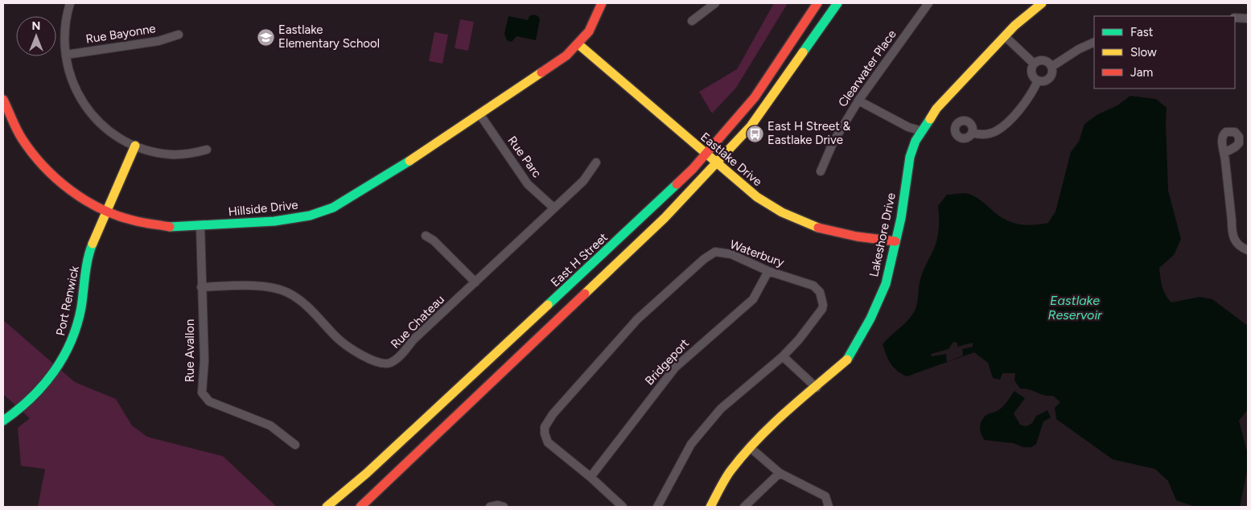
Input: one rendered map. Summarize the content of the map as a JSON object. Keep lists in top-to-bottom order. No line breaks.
{"streets":{"street":["Rue Bayonne","Clearwater Place","Rue Parc","Eastlake Drive","Hillside Drive","Lakeshore Drive","Waterbury","East H Street","Port Renwick","Rue Chateau","Rue Avallon","Bridgeport"]},"crossings":[["Rue Parc","Hillside Drive"],["Rue Parc","Rue Chateau"],["Eastlake Drive","Hillside Drive"],["Eastlake Drive","Lakeshore Drive"],["Eastlake Drive","East H Street"],["Hillside Drive","Port Renwick"],["Hillside Drive","Rue Avallon"],["Waterbury","Bridgeport"],["Rue Chateau","Rue Avallon"]],"water":["Eastlake Reservoir"],"places":{"school or university":["Eastlake Elementary School"],"bus stop":["East H Street & Eastlake Drive"]},"legend":["Fast","Slow","Jam"],"north":"top"}
